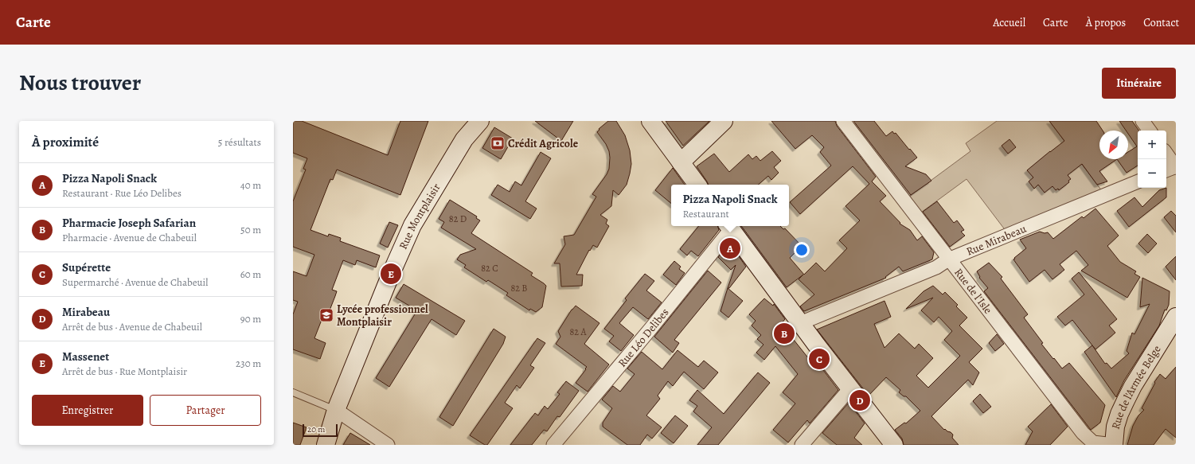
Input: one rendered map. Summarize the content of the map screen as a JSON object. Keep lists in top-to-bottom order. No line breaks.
{"streets":{"street":["Rue Montplaisir","Rue Mirabeau","Rue de l'Isle","Rue Léo Delibes","Rue de l'Armée Belge"]},"crossings":[["Rue Mirabeau","Rue de l'Isle"],["Rue de l'Isle","Rue de l'Armée Belge"]],"places":{"bank":["Crédit Agricole"],"school or university":["Lycée professionnel Montplaisir"]},"house_numbers":["82 D","82 C","82 B","82 A"],"scale_bar":"20 m","north":"bottom left","page":{"header":"Carte","nav":["Accueil","Carte","À propos","Contact"],"title":"Nous trouver","buttons":["Itinéraire",["Enregistrer","Partager"]],"heading":["À proximité","5 résultats"],"map_buttons":["+","−"],"list":[{"mark":"A","name":"Pizza Napoli Snack","note":"Restaurant · Rue Léo Delibes","value":"40 m"},{"mark":"B","name":"Pharmacie Joseph Safarian","note":"Pharmacie · Avenue de Chabeuil","value":"50 m"},{"mark":"C","name":"Supérette","note":"Supermarché · Avenue de Chabeuil","value":"60 m"},{"mark":"D","name":"Mirabeau","note":"Arrêt de bus · Avenue de Chabeuil","value":"90 m"},{"mark":"E","name":"Massenet","note":"Arrêt de bus · Rue Montplaisir","value":"230 m"}],"popup":["Pizza Napoli Snack","Restaurant"],"pins":["A","E","B","C","D"],"scale":"20 m"}}
